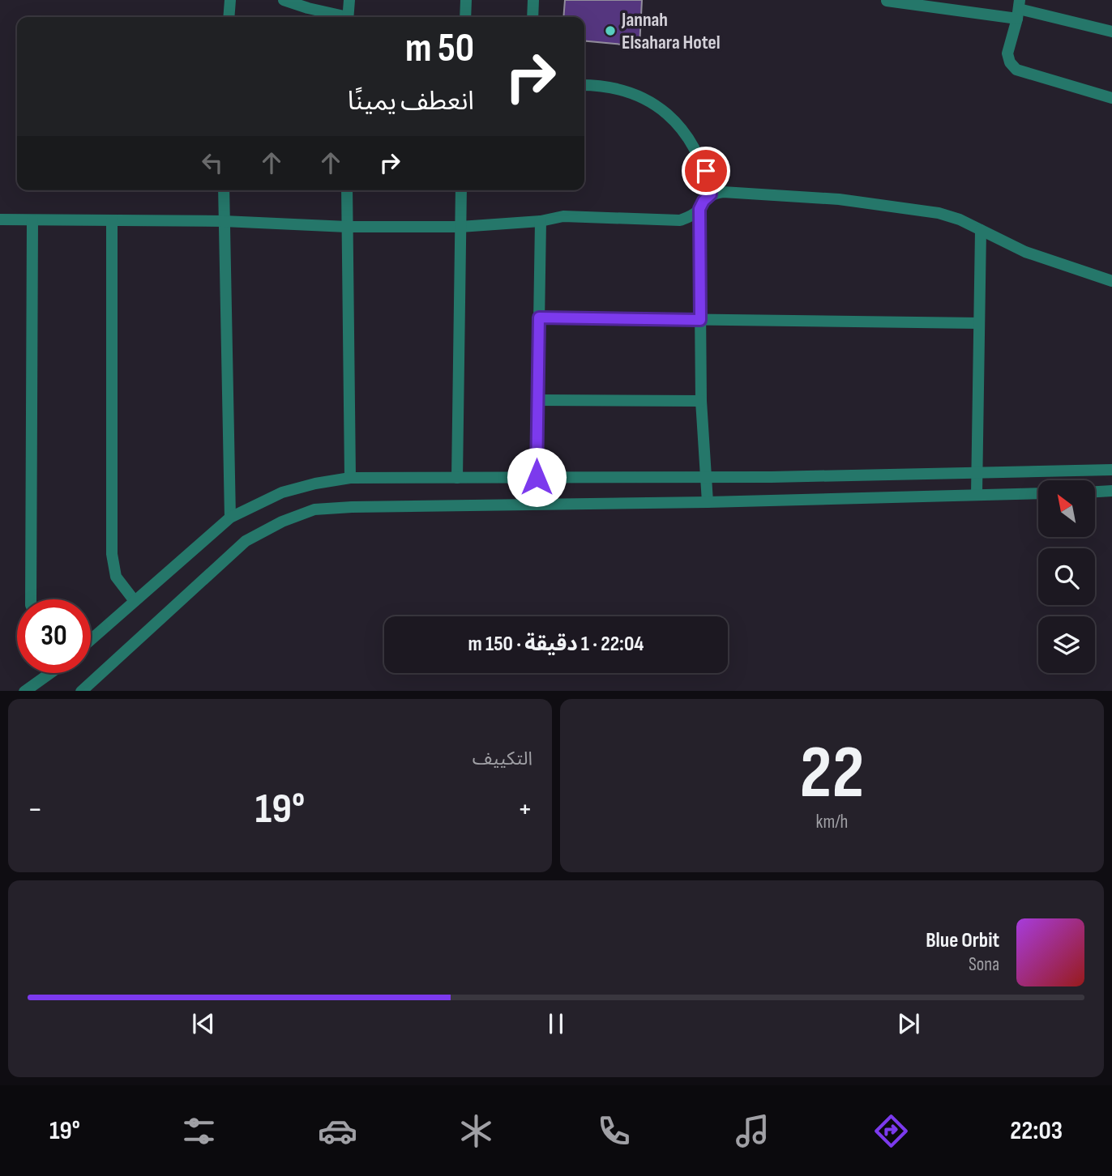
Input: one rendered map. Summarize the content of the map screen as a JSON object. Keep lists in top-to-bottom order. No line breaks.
{"places":["Jannah Elsahara Hotel"],"north":"top left","page":{"turn":["50 m","انعطف يمينًا"],"limit":"30","trip":"22:04 · 1 دقيقة · 150 m","tile":[["22","km/h"],"التكييف"],"heat":["−","19°","+"],"song":["Blue Orbit","Sona"],"tabs":["22:03","19°"]}}
